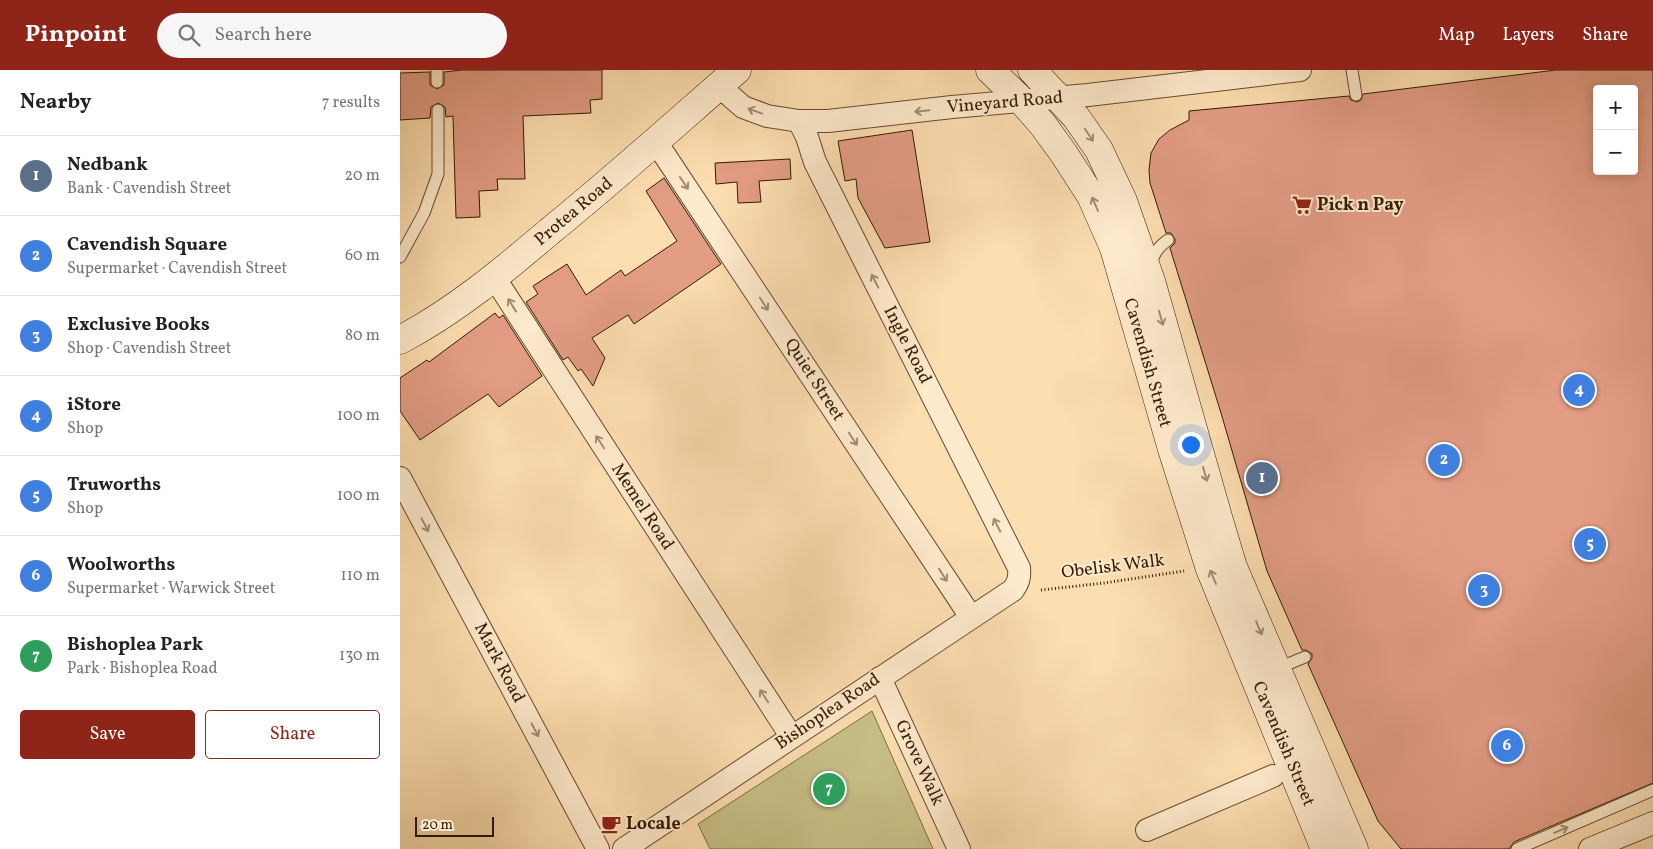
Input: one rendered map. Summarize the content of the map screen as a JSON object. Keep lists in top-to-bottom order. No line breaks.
{"streets":{"street":["Vineyard Road","Protea Road","Ingle Road","Cavendish Street","Quiet Street","Memel Road","Mark Road","Bishoplea Road","Grove Walk"],"path":["Obelisk Walk"]},"crossings":[["Vineyard Road","Protea Road"],["Vineyard Road","Ingle Road"],["Vineyard Road","Cavendish Street"],["Protea Road","Quiet Street"],["Protea Road","Memel Road"],["Ingle Road","Bishoplea Road"],["Quiet Street","Bishoplea Road"],["Memel Road","Bishoplea Road"],["Bishoplea Road","Grove Walk"]],"one_way":["Vineyard Road","Ingle Road","Quiet Street","Memel Road","Mark Road"],"places":{"supermarket":["Pick n Pay"],"cafe":["Locale"]},"scale_bar":"20 m","page":{"header":"Pinpoint","search":"Search here","nav":["Map","Layers","Share"],"heading":["Nearby","7 results"],"map_buttons":["+","−"],"list":[{"mark":"1","name":"Nedbank","note":"Bank · Cavendish Street","value":"20 m"},{"mark":"2","name":"Cavendish Square","note":"Supermarket · Cavendish Street","value":"60 m"},{"mark":"3","name":"Exclusive Books","note":"Shop · Cavendish Street","value":"80 m"},{"mark":"4","name":"iStore","note":"Shop","value":"100 m"},{"mark":"5","name":"Truworths","note":"Shop","value":"100 m"},{"mark":"6","name":"Woolworths","note":"Supermarket · Warwick Street","value":"110 m"},{"mark":"7","name":"Bishoplea Park","note":"Park · Bishoplea Road","value":"130 m"}],"pins":["4","2","1","5","3","6","7"],"buttons":["Save","Share"],"scale":"20 m"}}
